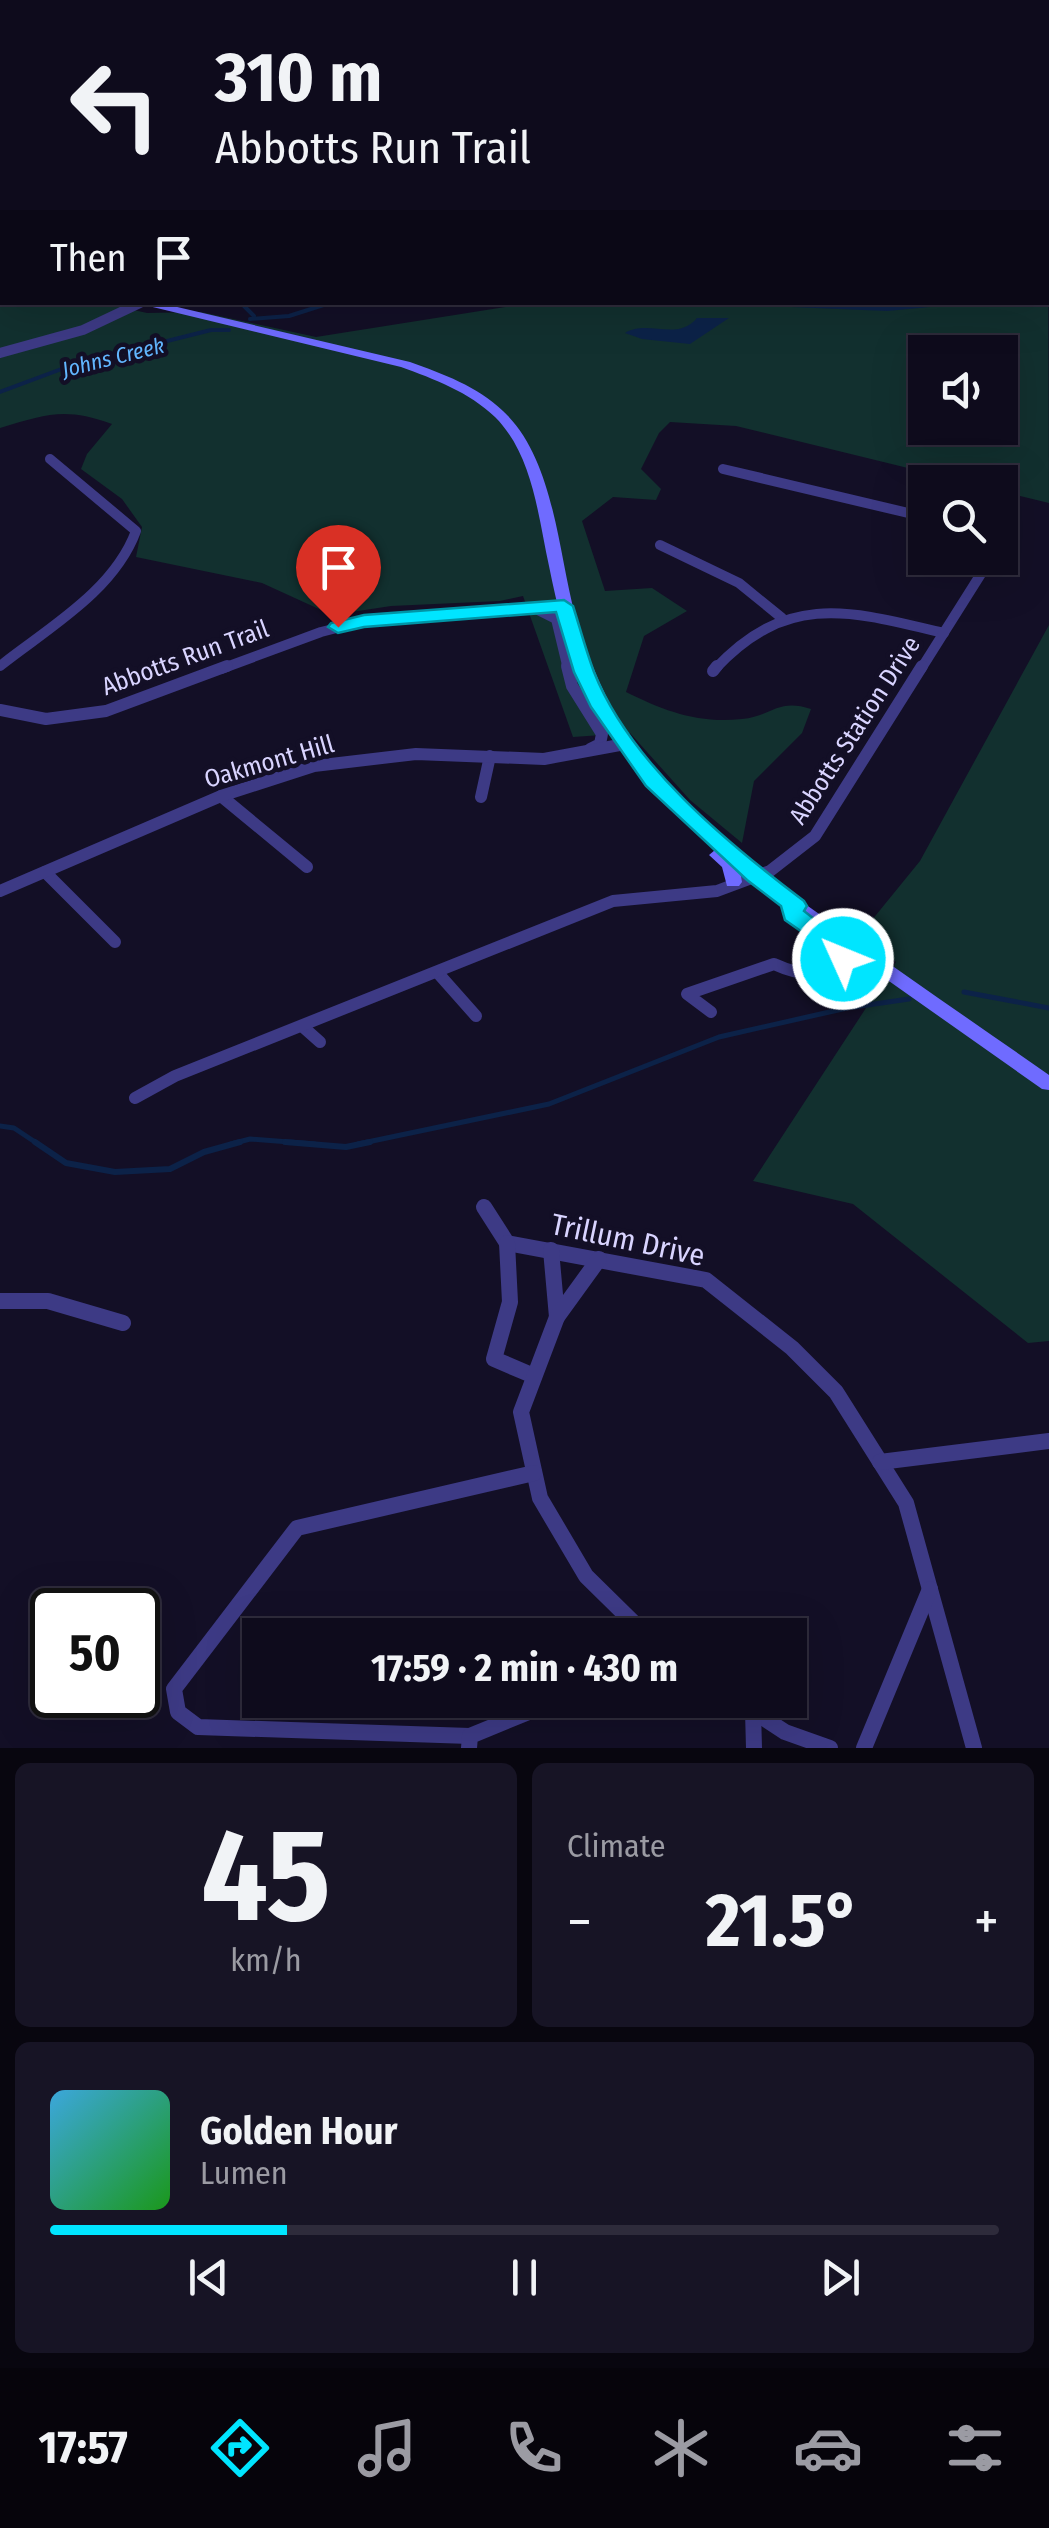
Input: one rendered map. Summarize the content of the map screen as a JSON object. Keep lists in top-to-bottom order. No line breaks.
{"streets":{"street":["Abbotts Run Trail","Abbotts Station Drive","Oakmont Hill","Trillum Drive"]},"water":["Johns Creek"],"page":{"turn":["310 m","Abbotts Run Trail"],"then":"Then","limit":"50","trip":"17:59 · 2 min · 430 m","tile":[["45","km/h"],"Climate"],"heat":["−","21.5°","+"],"song":["Golden Hour","Lumen"],"tabs":"17:57"}}
